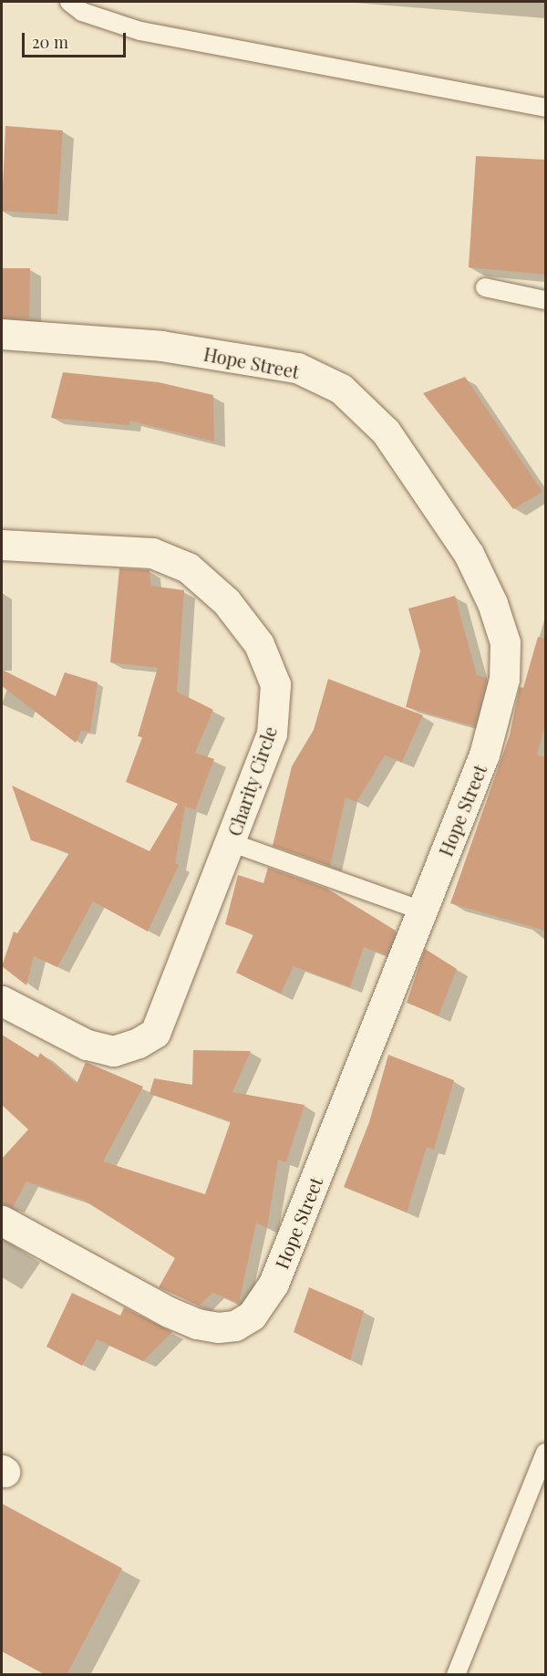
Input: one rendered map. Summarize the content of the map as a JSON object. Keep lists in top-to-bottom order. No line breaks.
{"streets":{"street":["Hope Street","Charity Circle"]},"scale_bar":"20 m"}
